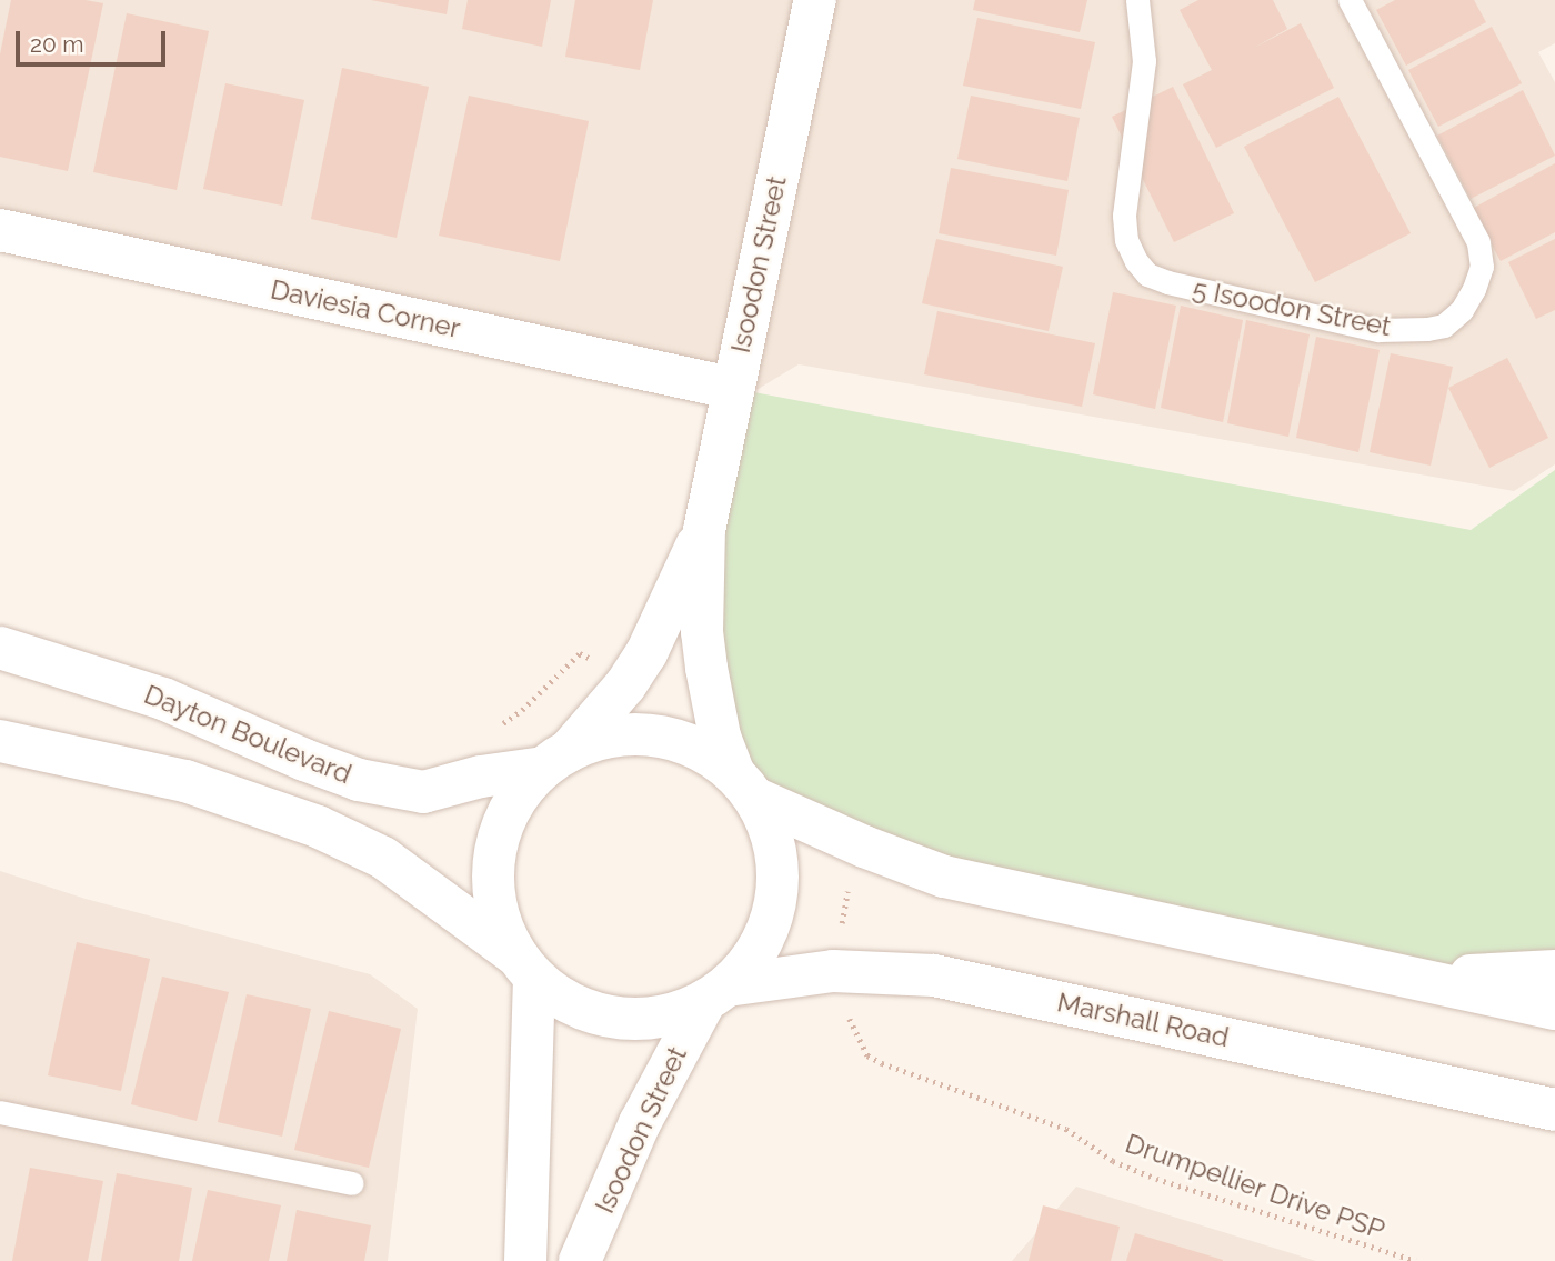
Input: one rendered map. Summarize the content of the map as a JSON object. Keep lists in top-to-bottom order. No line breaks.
{"streets":{"street":["Isoodon Street","Daviesia Corner","Dayton Boulevard","Marshall Road"],"lane":["5 Isoodon Street"],"path":["Drumpellier Drive PSP"]},"crossings":[["Isoodon Street","Daviesia Corner"],["Isoodon Street","Dayton Boulevard"],["Isoodon Street","Marshall Road"],["Marshall Road","Drumpellier Drive PSP"]],"scale_bar":"20 m"}
